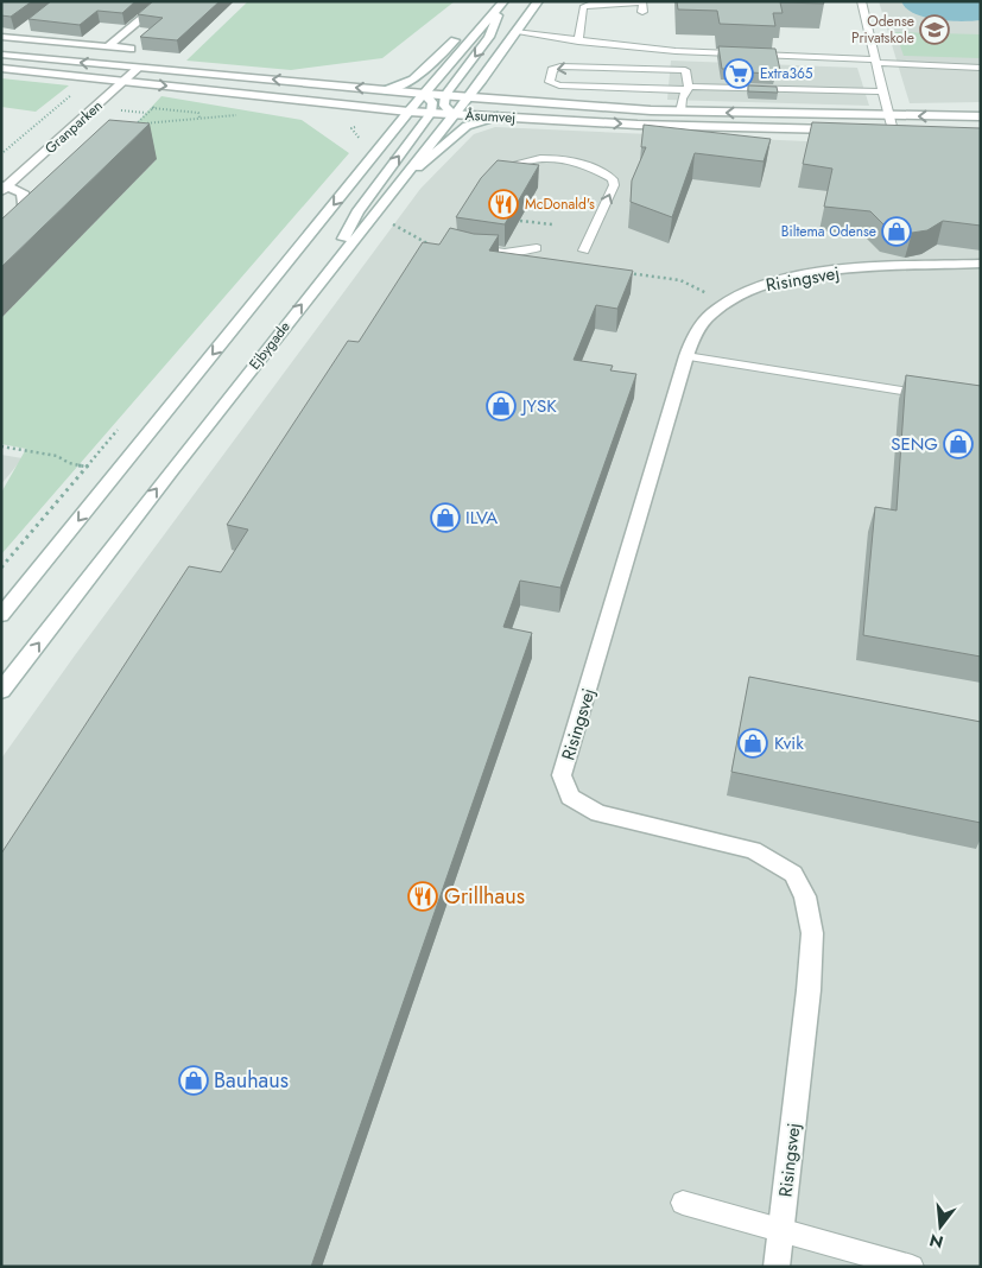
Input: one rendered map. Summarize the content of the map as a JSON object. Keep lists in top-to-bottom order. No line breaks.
{"streets":{"street":["Åsumvej","Granparken","Risingsvej","Ejbygade"]},"crossings":[["Åsumvej","Granparken"],["Åsumvej","Ejbygade"]],"places":{"school or university":["Odense Privatskole"],"supermarket":["Extra365"],"restaurant":["McDonald's","Grillhaus"],"shop":["Biltema Odense","JYSK","SENG","ILVA","Kvik","Bauhaus"]},"north":"bottom"}
